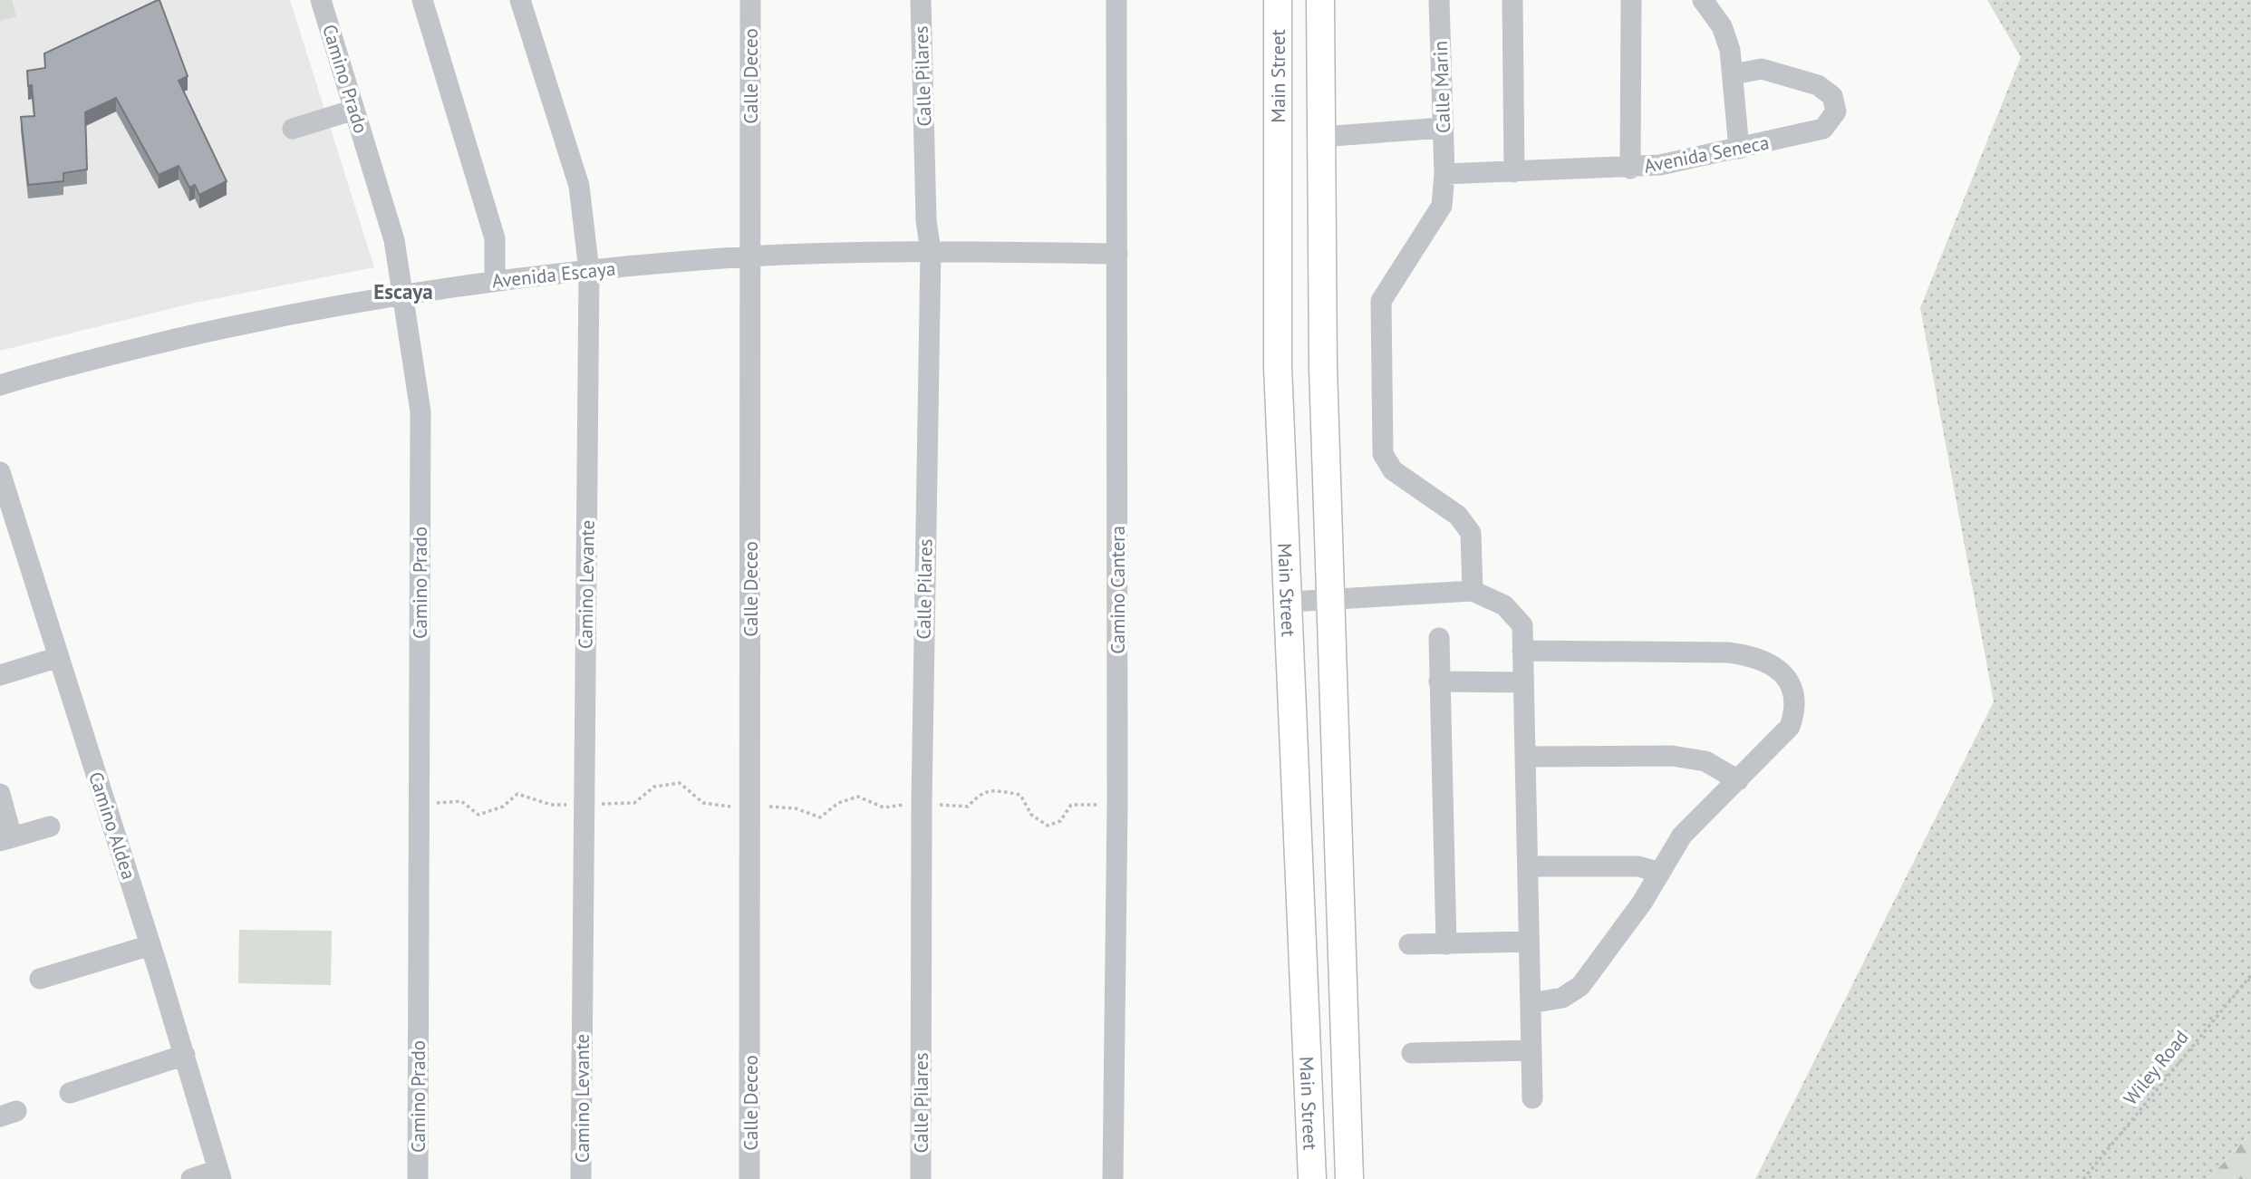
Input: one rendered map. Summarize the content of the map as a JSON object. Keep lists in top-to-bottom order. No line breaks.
{"streets":{"main road":["Main Street"],"street":["Calle Deceo","Calle Pilares","Camino Prado","Calle Marin","Avenida Seneca","Avenida Escaya","Camino Levante","Camino Cantera","Camino Aldea"],"path":["Wiley Road"]},"crossings":[["Calle Deceo","Avenida Escaya"],["Calle Pilares","Avenida Escaya"],["Camino Prado","Avenida Escaya"],["Calle Marin","Avenida Seneca"],["Avenida Escaya","Camino Levante"],["Avenida Escaya","Camino Cantera"]],"districts":["Escaya"]}
